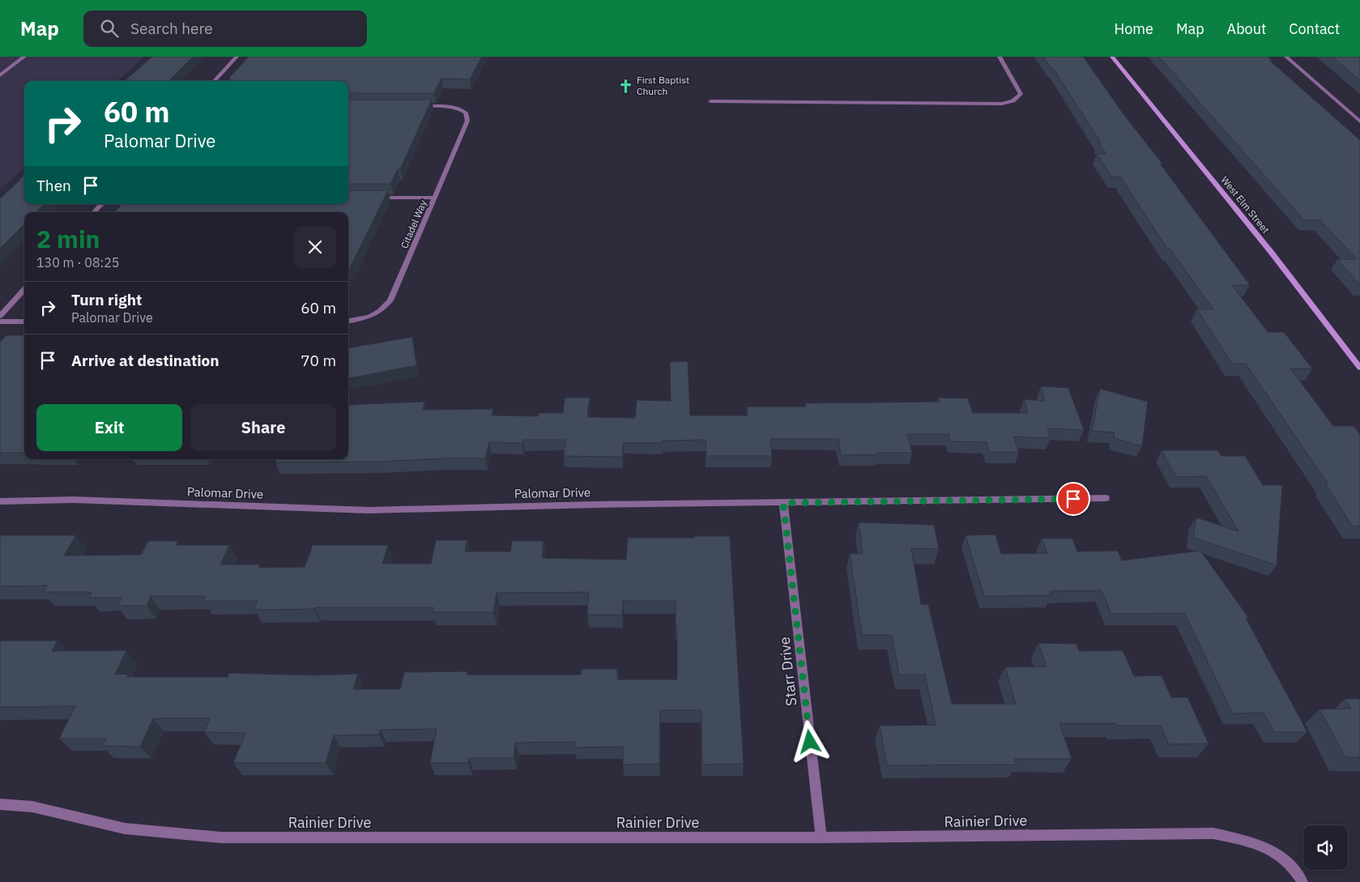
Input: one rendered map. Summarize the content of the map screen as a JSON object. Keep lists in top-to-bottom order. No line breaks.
{"streets":{"street":["West Elm Street","Citadel Way","Palomar Drive","Starr Drive","Rainier Drive"]},"crossings":[["Palomar Drive","Starr Drive"],["Starr Drive","Rainier Drive"]],"places":{"church":["First Baptist Church"]},"page":{"header":"Map","search":"Search here","nav":["Home","Map","About","Contact"],"turn":["60 m","Palomar Drive"],"then":"Then","heading":["2 min","130 m · 08:25"],"list":[{"name":"Turn right","note":"Palomar Drive","value":"60 m"},{"name":"Arrive at destination","value":"70 m"}],"buttons":["Exit","Share"]}}
